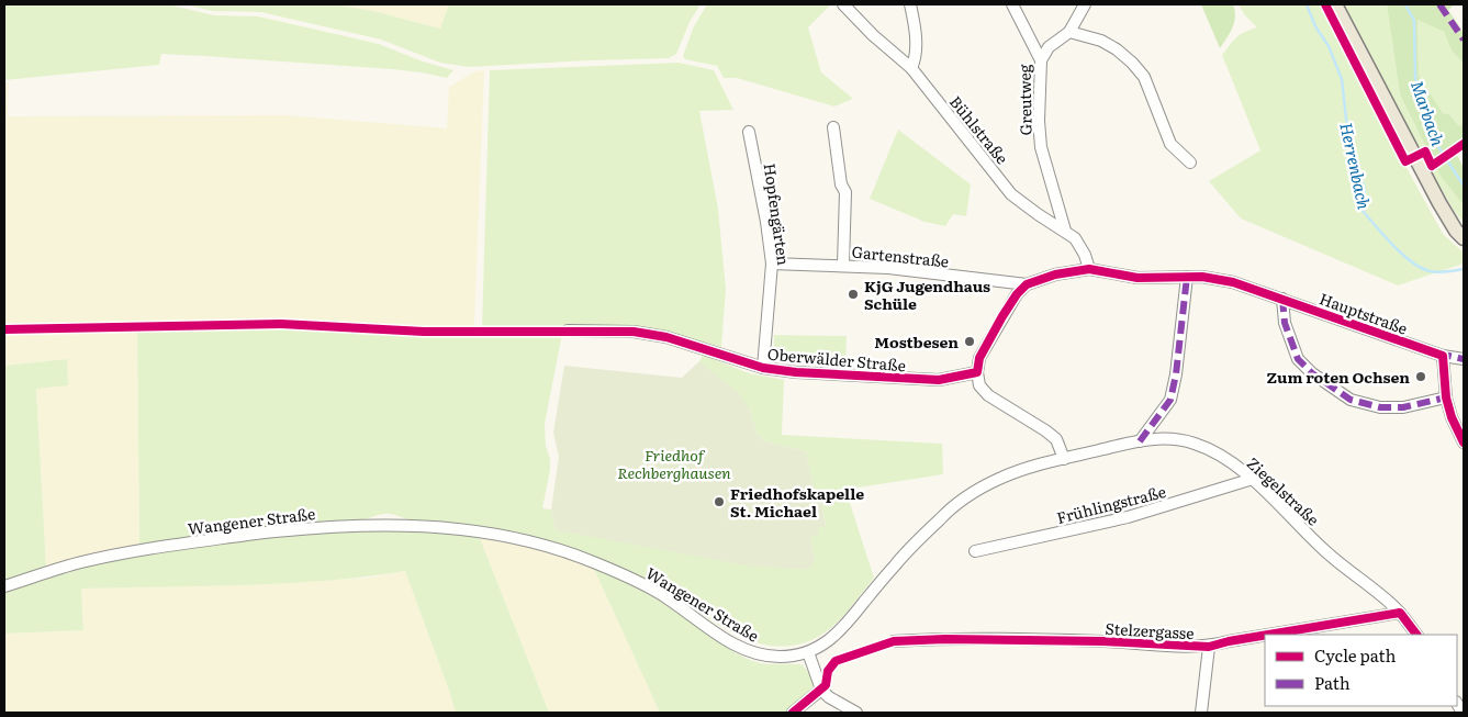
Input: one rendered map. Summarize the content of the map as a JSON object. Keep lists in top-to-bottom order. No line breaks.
{"streets":{"street":["Greutweg","Bühlstraße","Hopfengärten","Gartenstraße","Hauptstraße","Oberwälder Straße","Ziegelstraße","Frühlingstraße","Wangener Straße","Stelzergasse"]},"crossings":[["Greutweg","Bühlstraße"],["Hopfengärten","Gartenstraße"],["Hopfengärten","Oberwälder Straße"],["Ziegelstraße","Frühlingstraße"],["Ziegelstraße","Wangener Straße"],["Ziegelstraße","Stelzergasse"]],"water":["Marbach","Herrenbach"],"parks":["Friedhof Rechberghausen"],"places":["KjG Jugendhaus Schüle","Mostbesen","Zum roten Ochsen","Friedhofskapelle St. Michael"],"legend":["Cycle path","Path"]}
